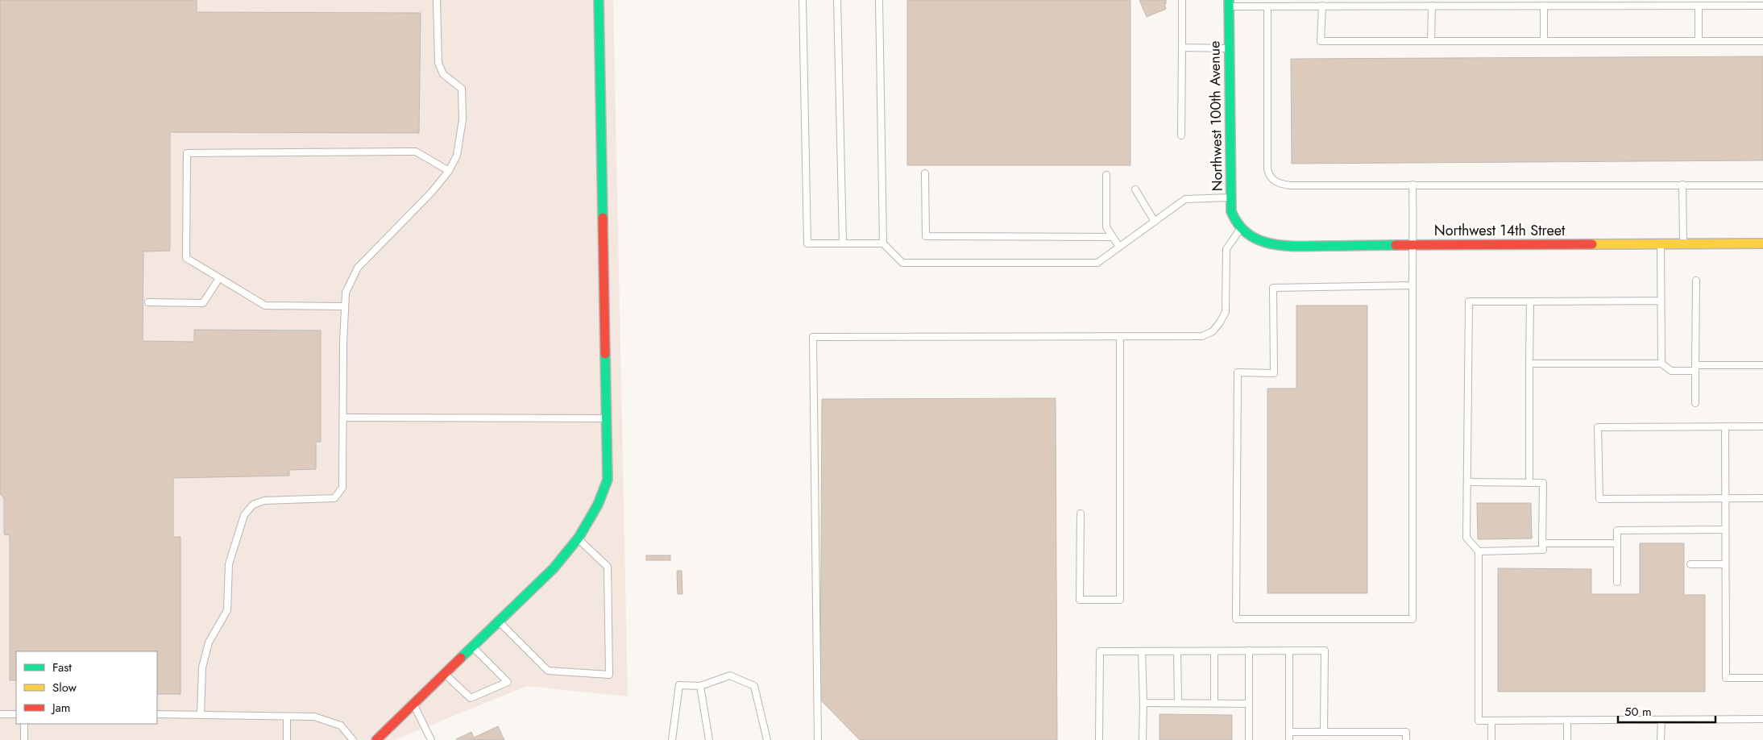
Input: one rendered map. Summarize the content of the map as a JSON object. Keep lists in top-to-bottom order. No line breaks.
{"streets":{"street":["Northwest 100th Avenue","Northwest 14th Street"]},"crossings":[["Northwest 100th Avenue","Northwest 14th Street"]],"legend":["Fast","Slow","Jam"],"scale_bar":"50 m"}
